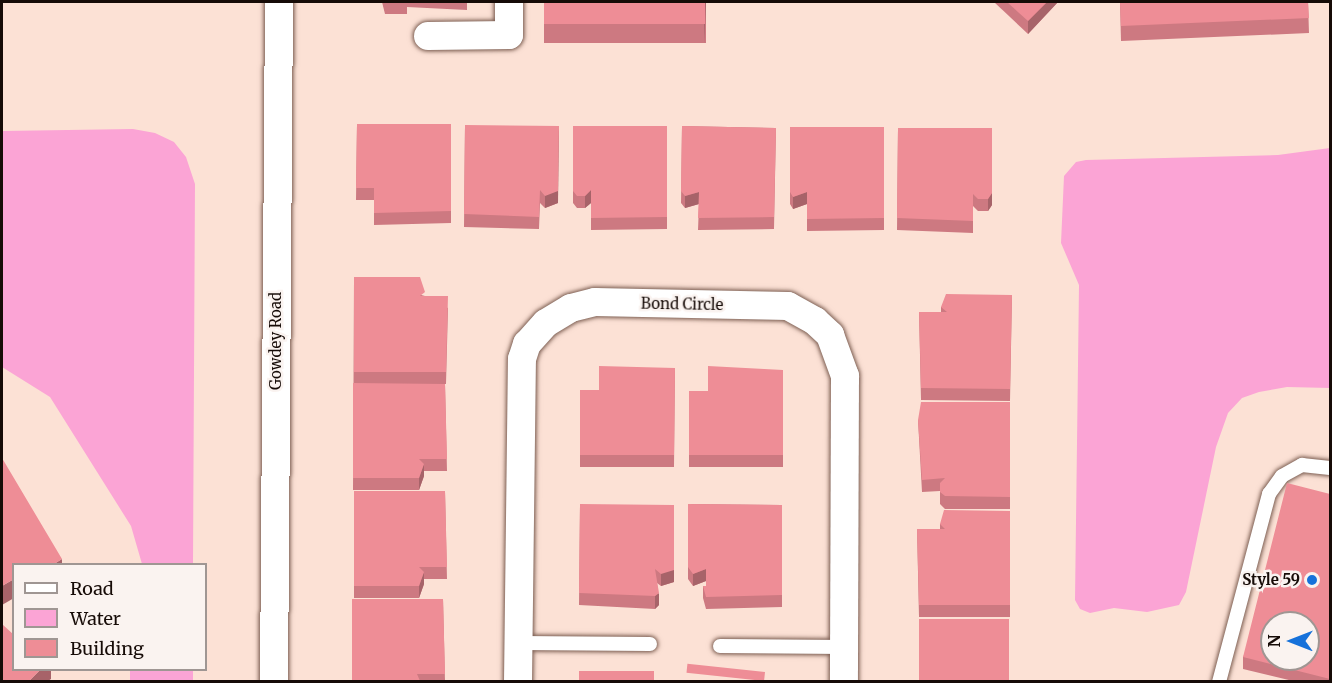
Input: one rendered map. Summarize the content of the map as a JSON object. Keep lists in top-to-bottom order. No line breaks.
{"streets":{"street":["Bond Circle","Gowdey Road"]},"places":["Style 59"],"legend":["Road","Water","Building"],"north":"left"}
